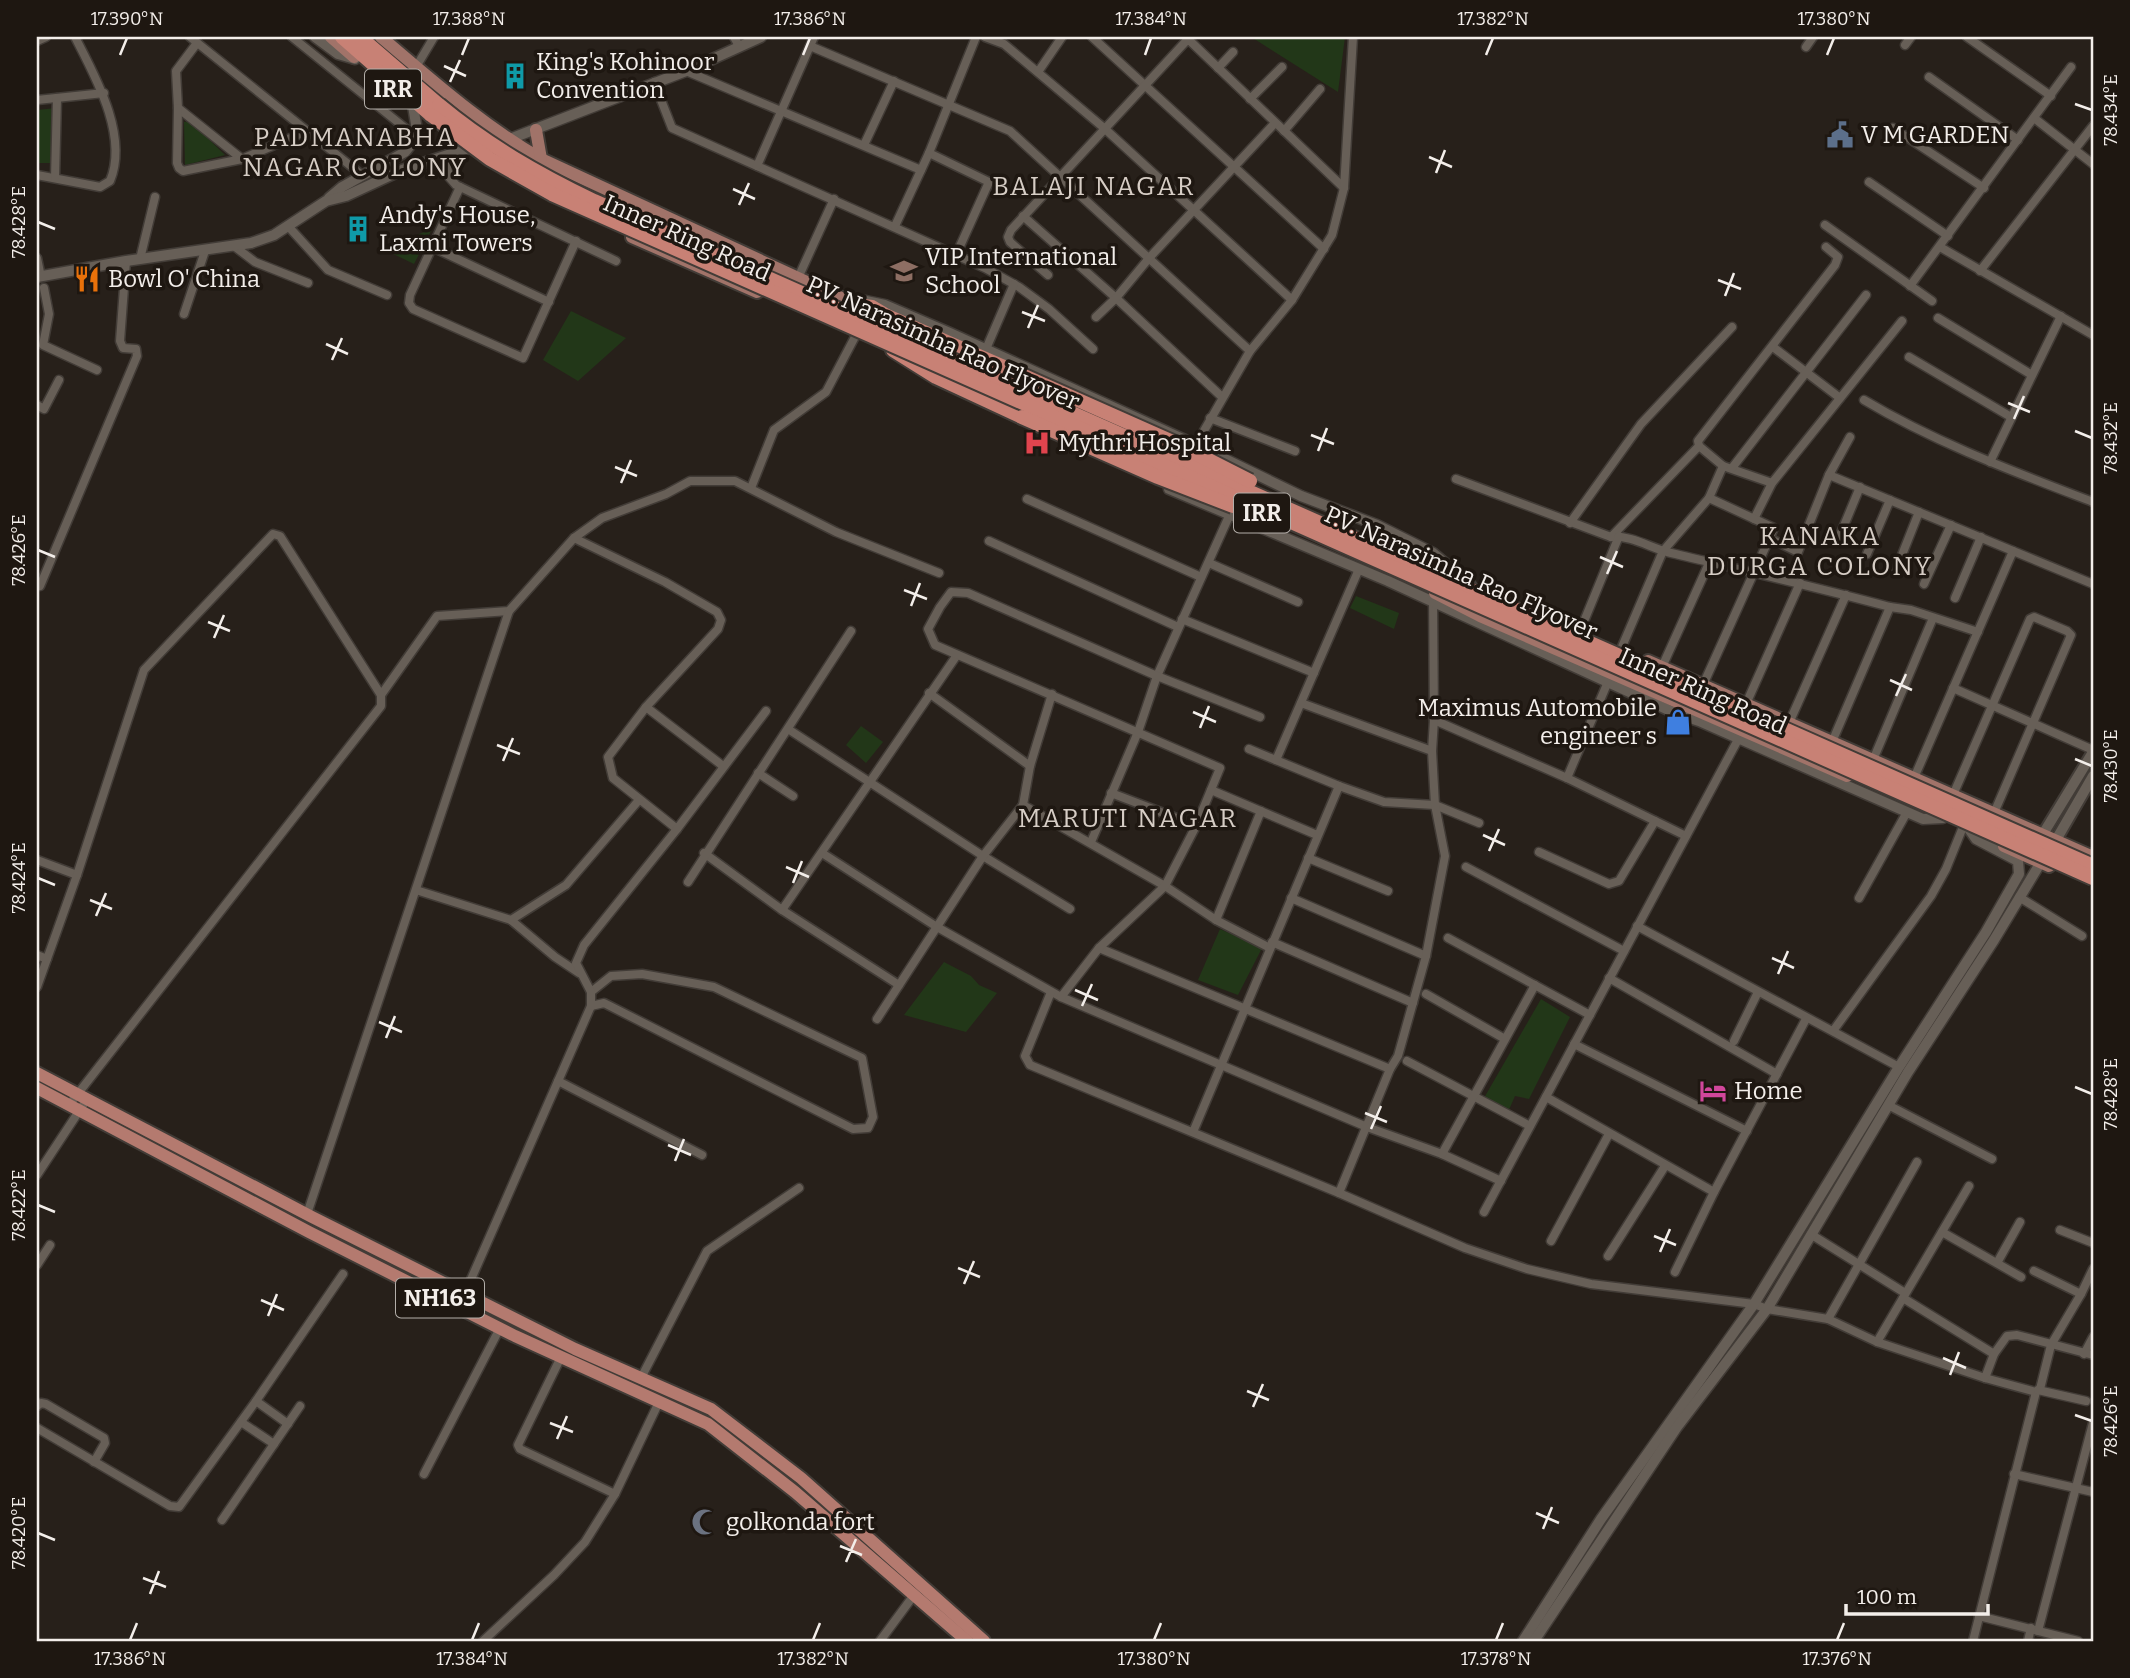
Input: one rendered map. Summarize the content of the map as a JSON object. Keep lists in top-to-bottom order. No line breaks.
{"streets":{"highway":["P.V. Narasimha Rao Flyover","NH163"],"main road":["IRR","Inner Ring Road"]},"districts":["PADMANABHA NAGAR COLONY","BALAJI NAGAR","KANAKA DURGA COLONY","MARUTI NAGAR"],"places":{"building":["King's Kohinoor Convention","Andy's House, Laxmi Towers"],"public building":["V M GARDEN"],"school or university":["VIP International School"],"restaurant":["Bowl O' China"],"hospital":["Mythri Hospital"],"shop":["Maximus Automobile engineer s"],"hotel":["Home"],"mosque":["golkonda fort"]},"scale_bar":"100 m","coordinates":["17.390°N","17.388°N","17.386°N","17.384°N","17.382°N","17.380°N","78.434°E","78.428°E","78.432°E","78.426°E","78.430°E","78.424°E","78.422°E","78.420°E","17.378°N","17.376°N"]}
